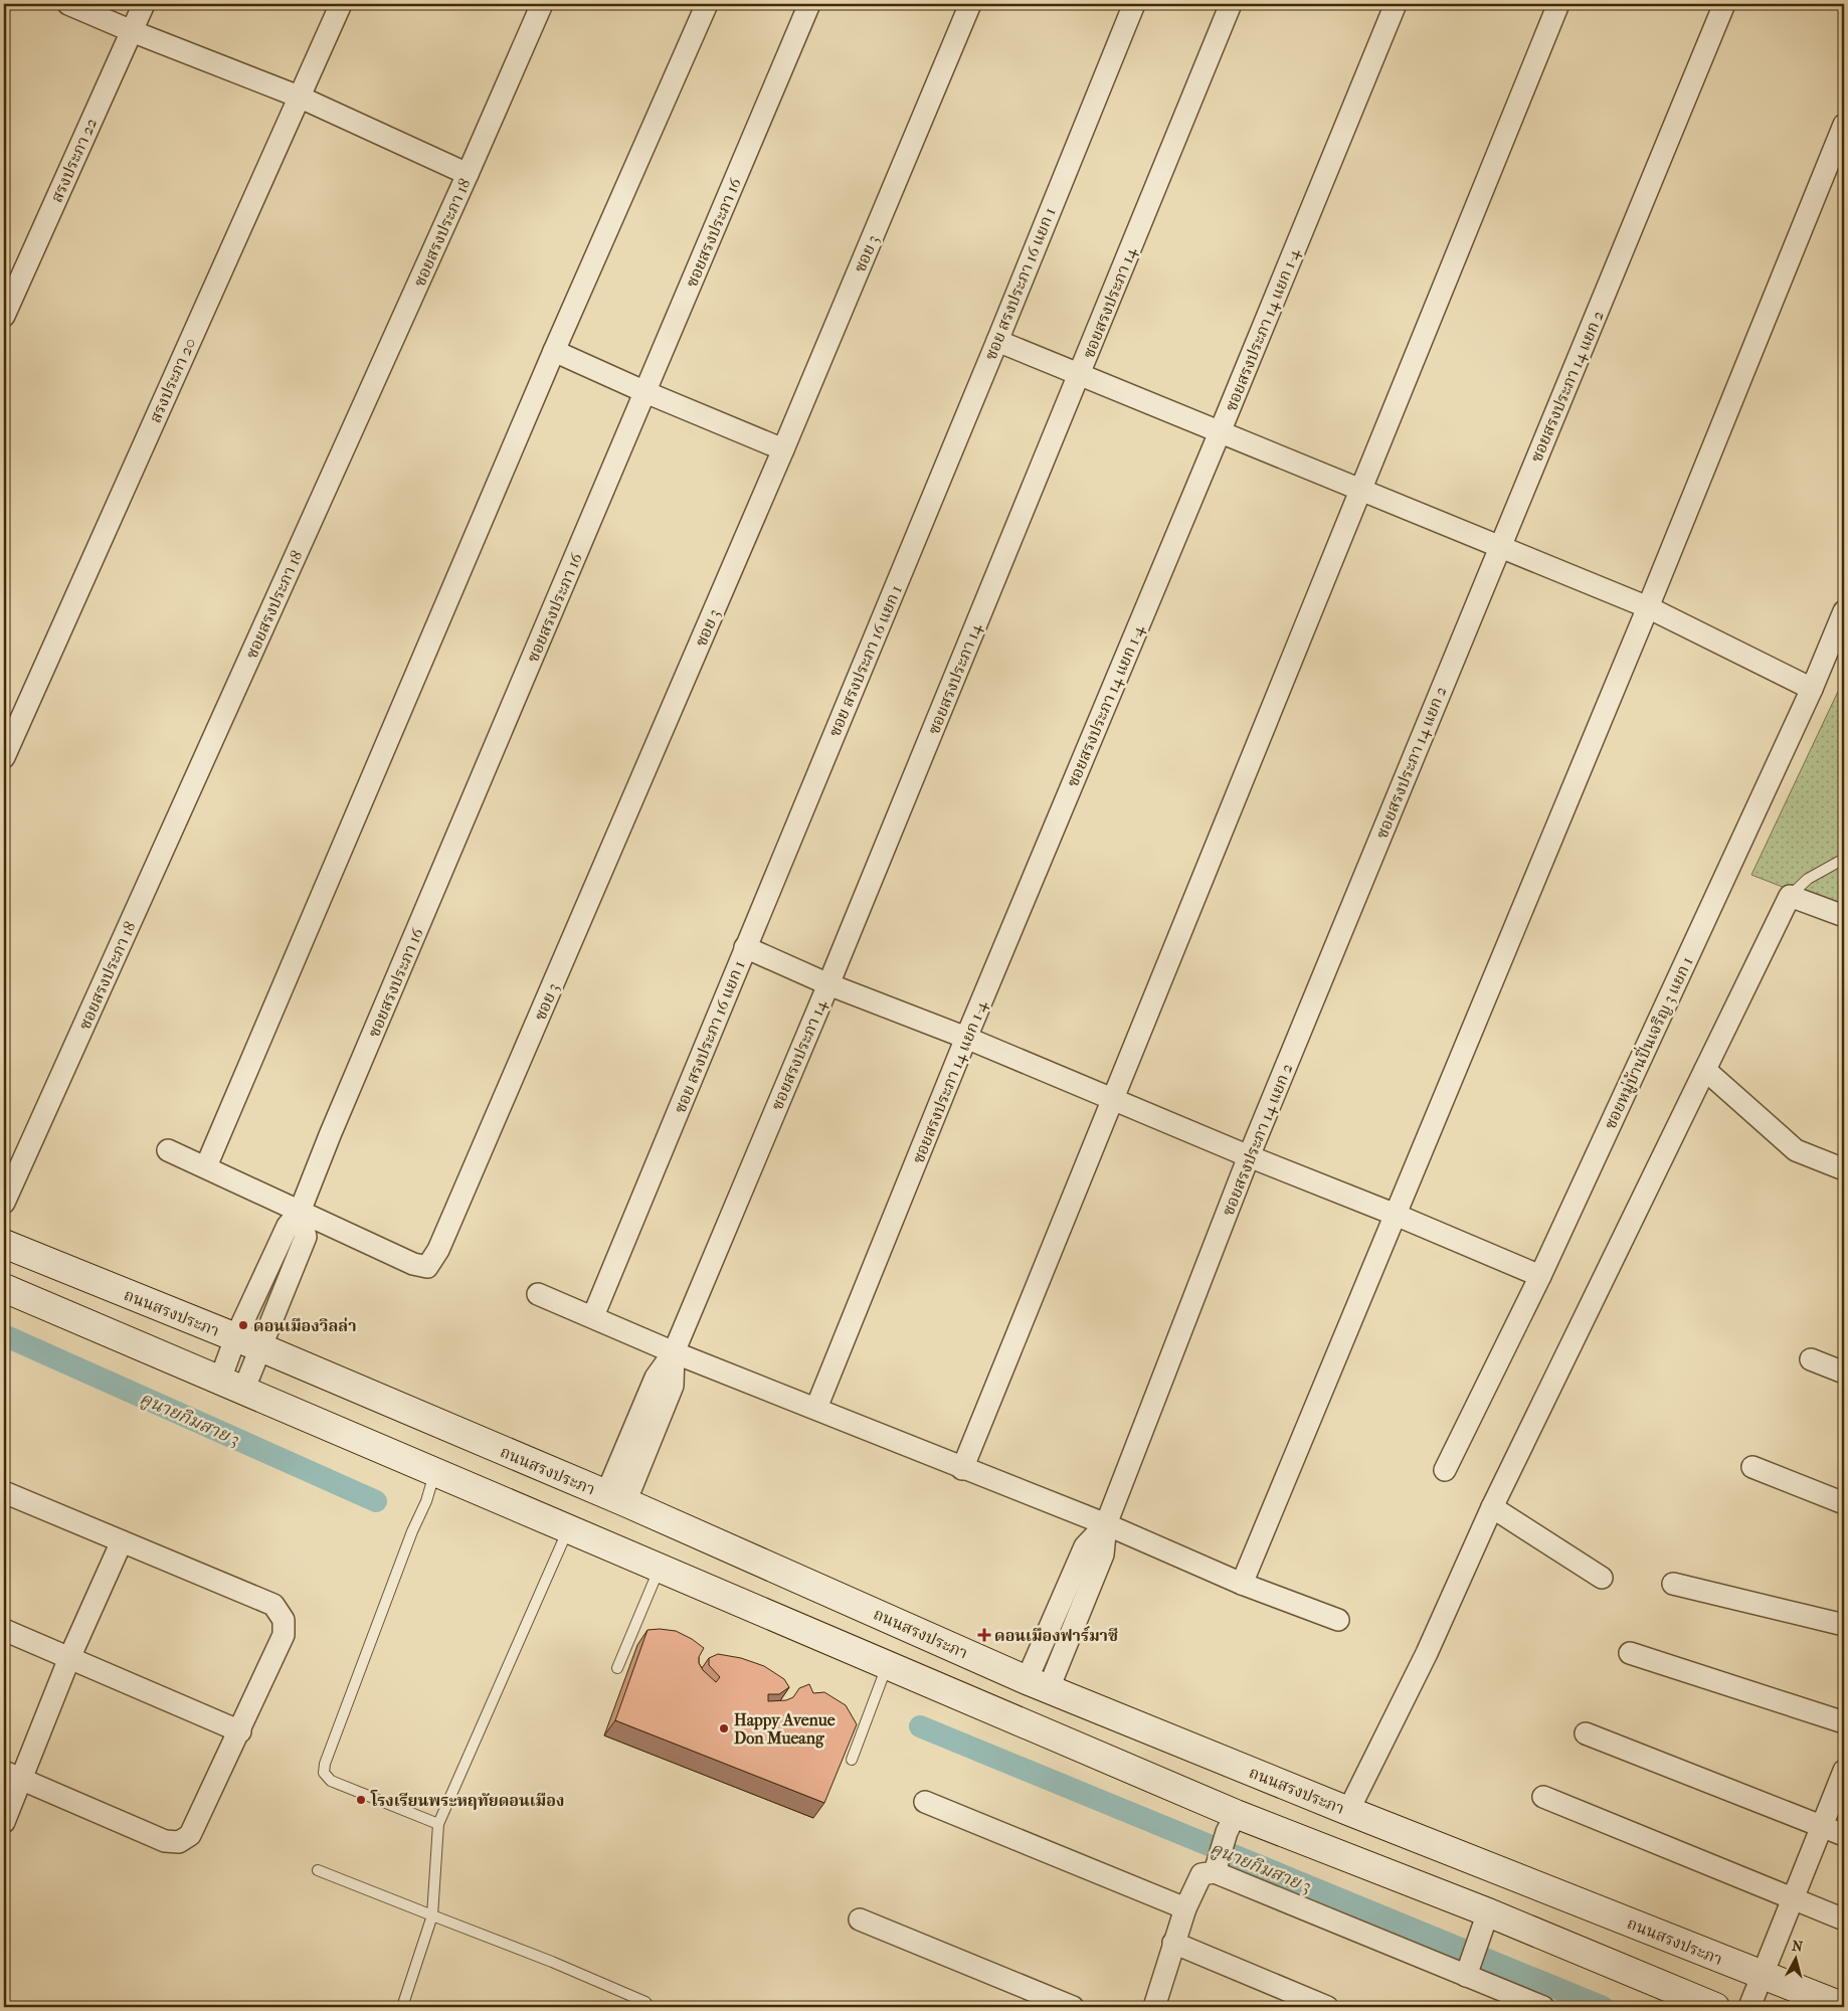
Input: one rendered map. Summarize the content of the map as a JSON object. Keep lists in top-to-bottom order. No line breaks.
{"streets":{"main road":["ถนนสรงประภา"],"street":["สรงประภา 22","ซอยสรงประภา 18","ซอยสรงประภา 16","ซอย 3","ซอย สรงประภา 16 แยก 1","ซอยสรงประภา 14","ซอยสรงประภา 14 แยก 1-4","สรงประภา 20","ซอยสรงประภา 14 แยก 2","ซอยหมู่บ้านปิ่นเจริญ 3 แยก 1"]},"crossings":[["ซอยสรงประภา 16","ซอย 3"],["ซอยสรงประภา 16","ถนนสรงประภา"],["ซอยสรงประภา 14","ถนนสรงประภา"]],"water":["คูนายกิมสาย 3"],"places":{"other":["ดอนเมืองวิลล่า","Happy Avenue Don Mueang","โรงเรียนพระหฤทัยดอนเมือง"],"health":["ดอนเมืองฟาร์มาซี"]},"north":"top"}
